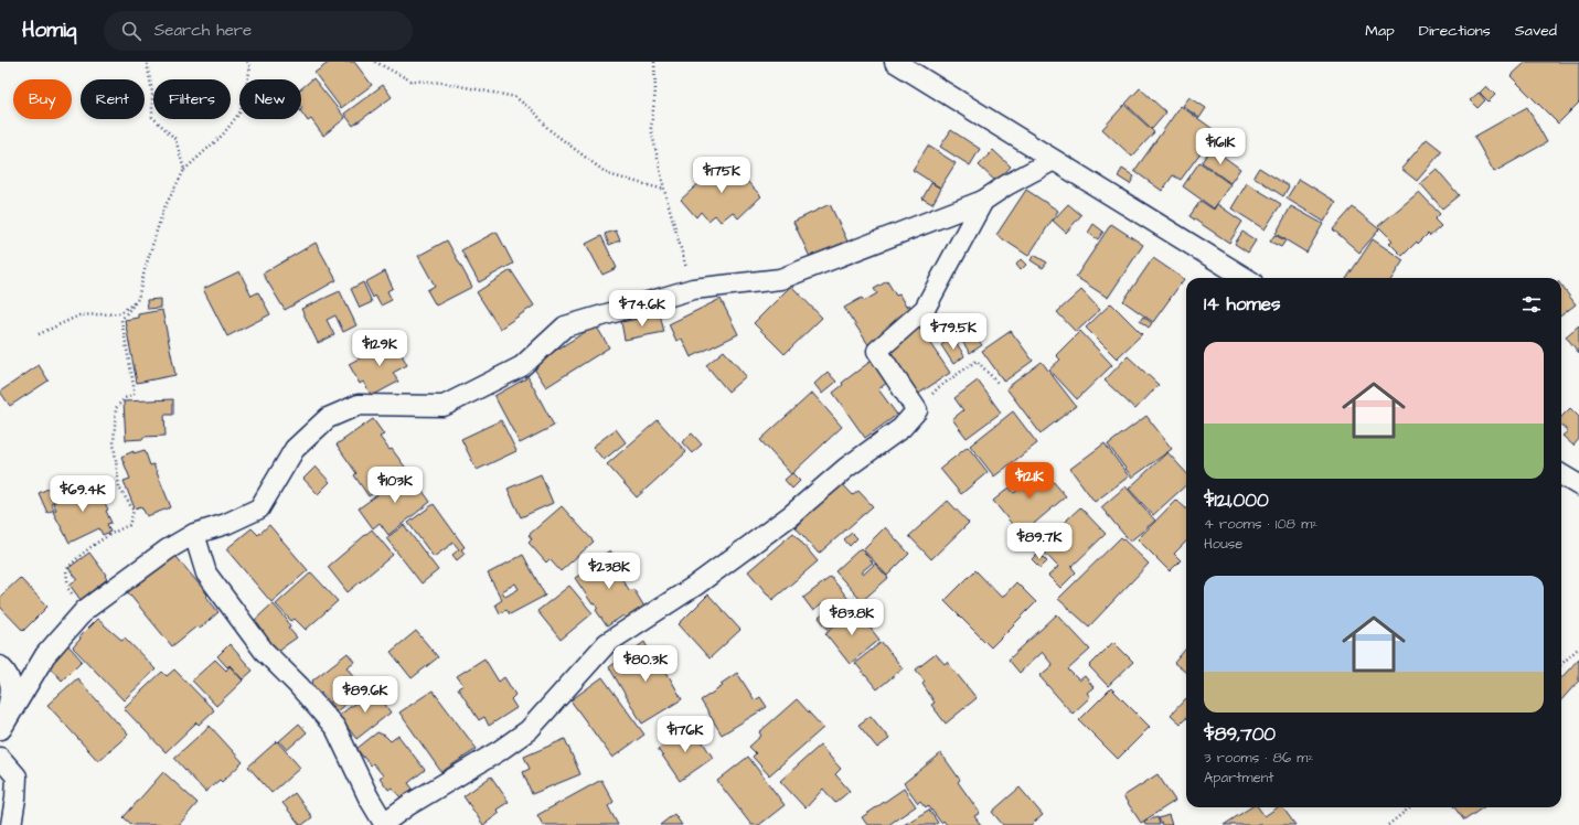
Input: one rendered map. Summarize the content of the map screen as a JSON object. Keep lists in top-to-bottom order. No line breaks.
{"page":{"header":"Homiq","search":"Search here","nav":["Map","Directions","Saved"],"chip":["Buy","Rent","Filters","New"],"price":["$161K","$175K","$74.6K","$79.5K","$129K","$121K","$103K","$69.4K","$89.7K","$238K","$83.8K","$80.3K","$89.6K","$176K"],"heading":"14 homes","list":[{"name":"$121,000","note":"4 rooms · 108 m² · House"},{"name":"$89,700","note":"3 rooms · 86 m² · Apartment"}]}}
